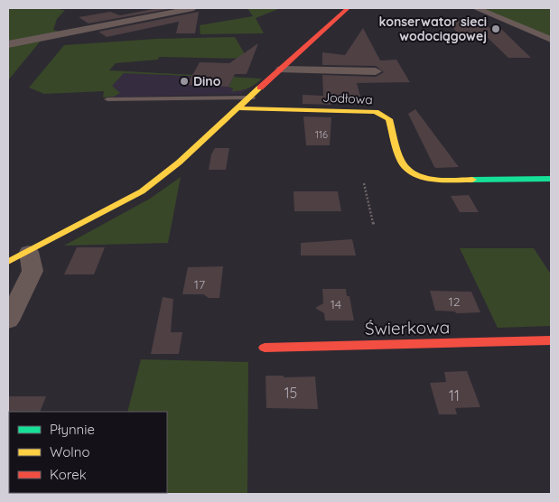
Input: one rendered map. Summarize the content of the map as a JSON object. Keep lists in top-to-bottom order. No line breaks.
{"streets":{"main road":["Jodłowa","Świerkowa"]},"places":["konserwator sieci wodociągowej","Dino"],"house_numbers":["116","17","12","14","15","11"],"legend":["Płynnie","Wolno","Korek"]}
